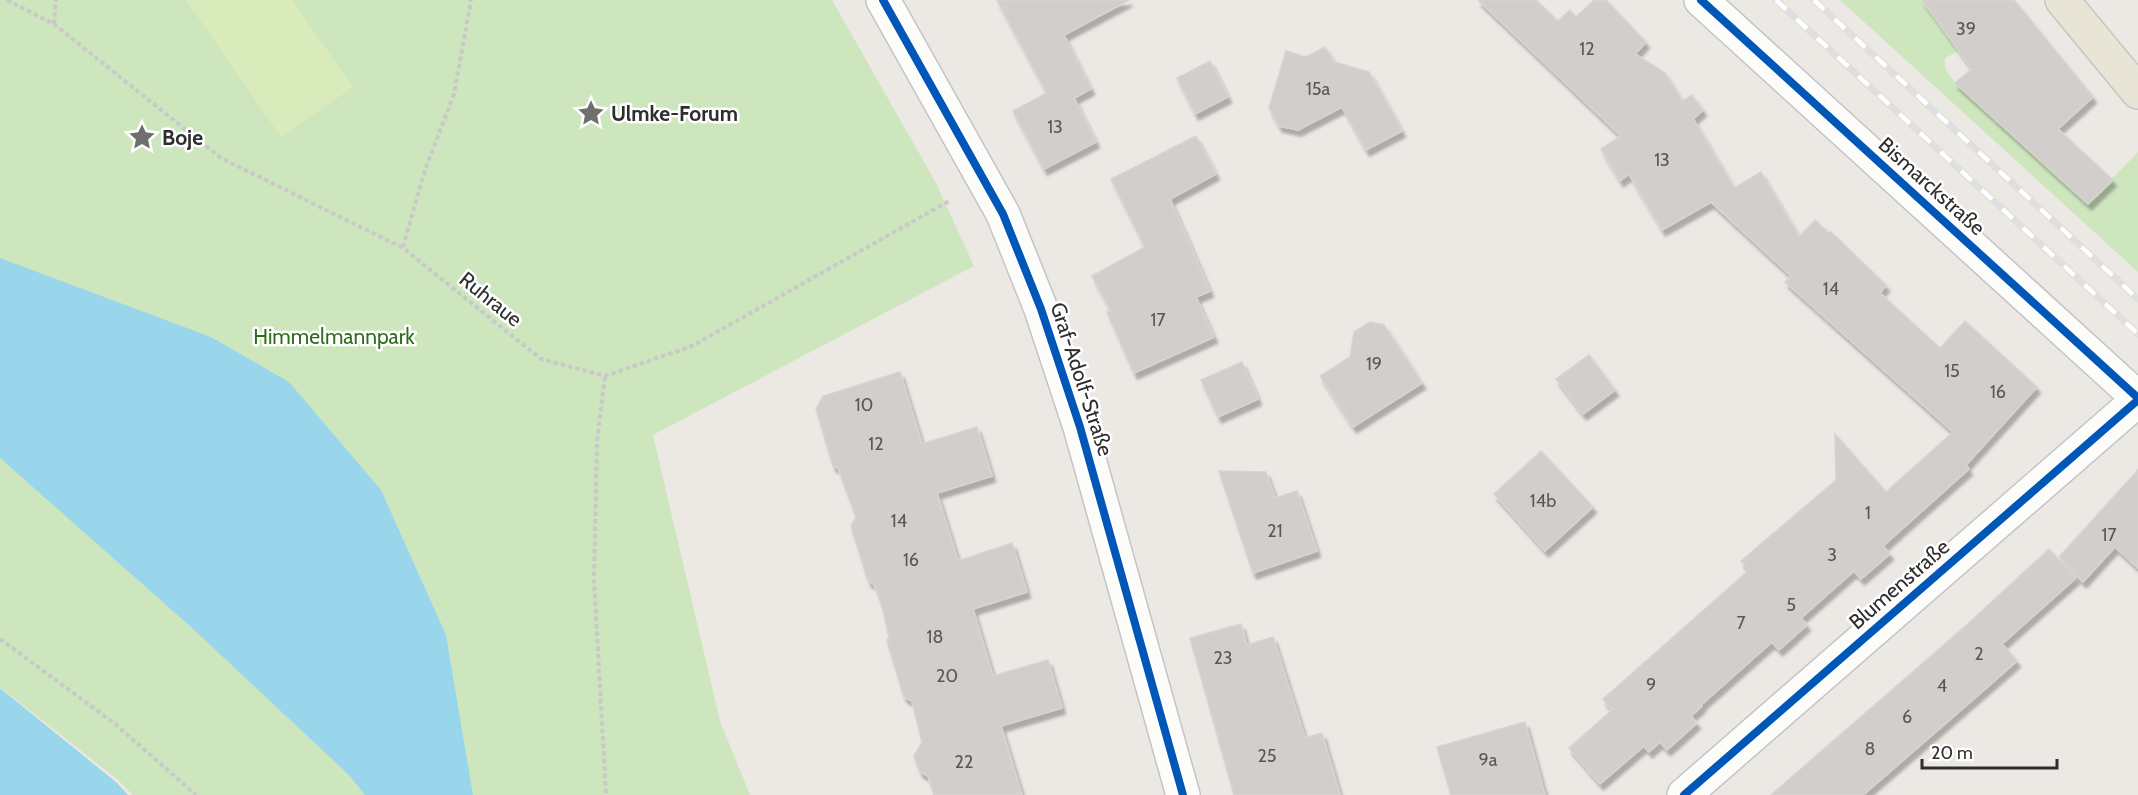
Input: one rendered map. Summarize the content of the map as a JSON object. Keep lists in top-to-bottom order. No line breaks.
{"streets":{"street":["Bismarckstraße","Graf-Adolf-Straße","Blumenstraße"],"path":["Ruhraue"]},"crossings":[["Bismarckstraße","Blumenstraße"]],"parks":["Himmelmannpark"],"places":{"place":["Ulmke-Forum","Boje"]},"house_numbers":["39","12","15a","13","13","14","17","19","15","16","10","12","14b","1","14","21","17","3","16","5","7","18","2","23","20","9","4","6","8","25","9a","22"],"scale_bar":"20 m"}
